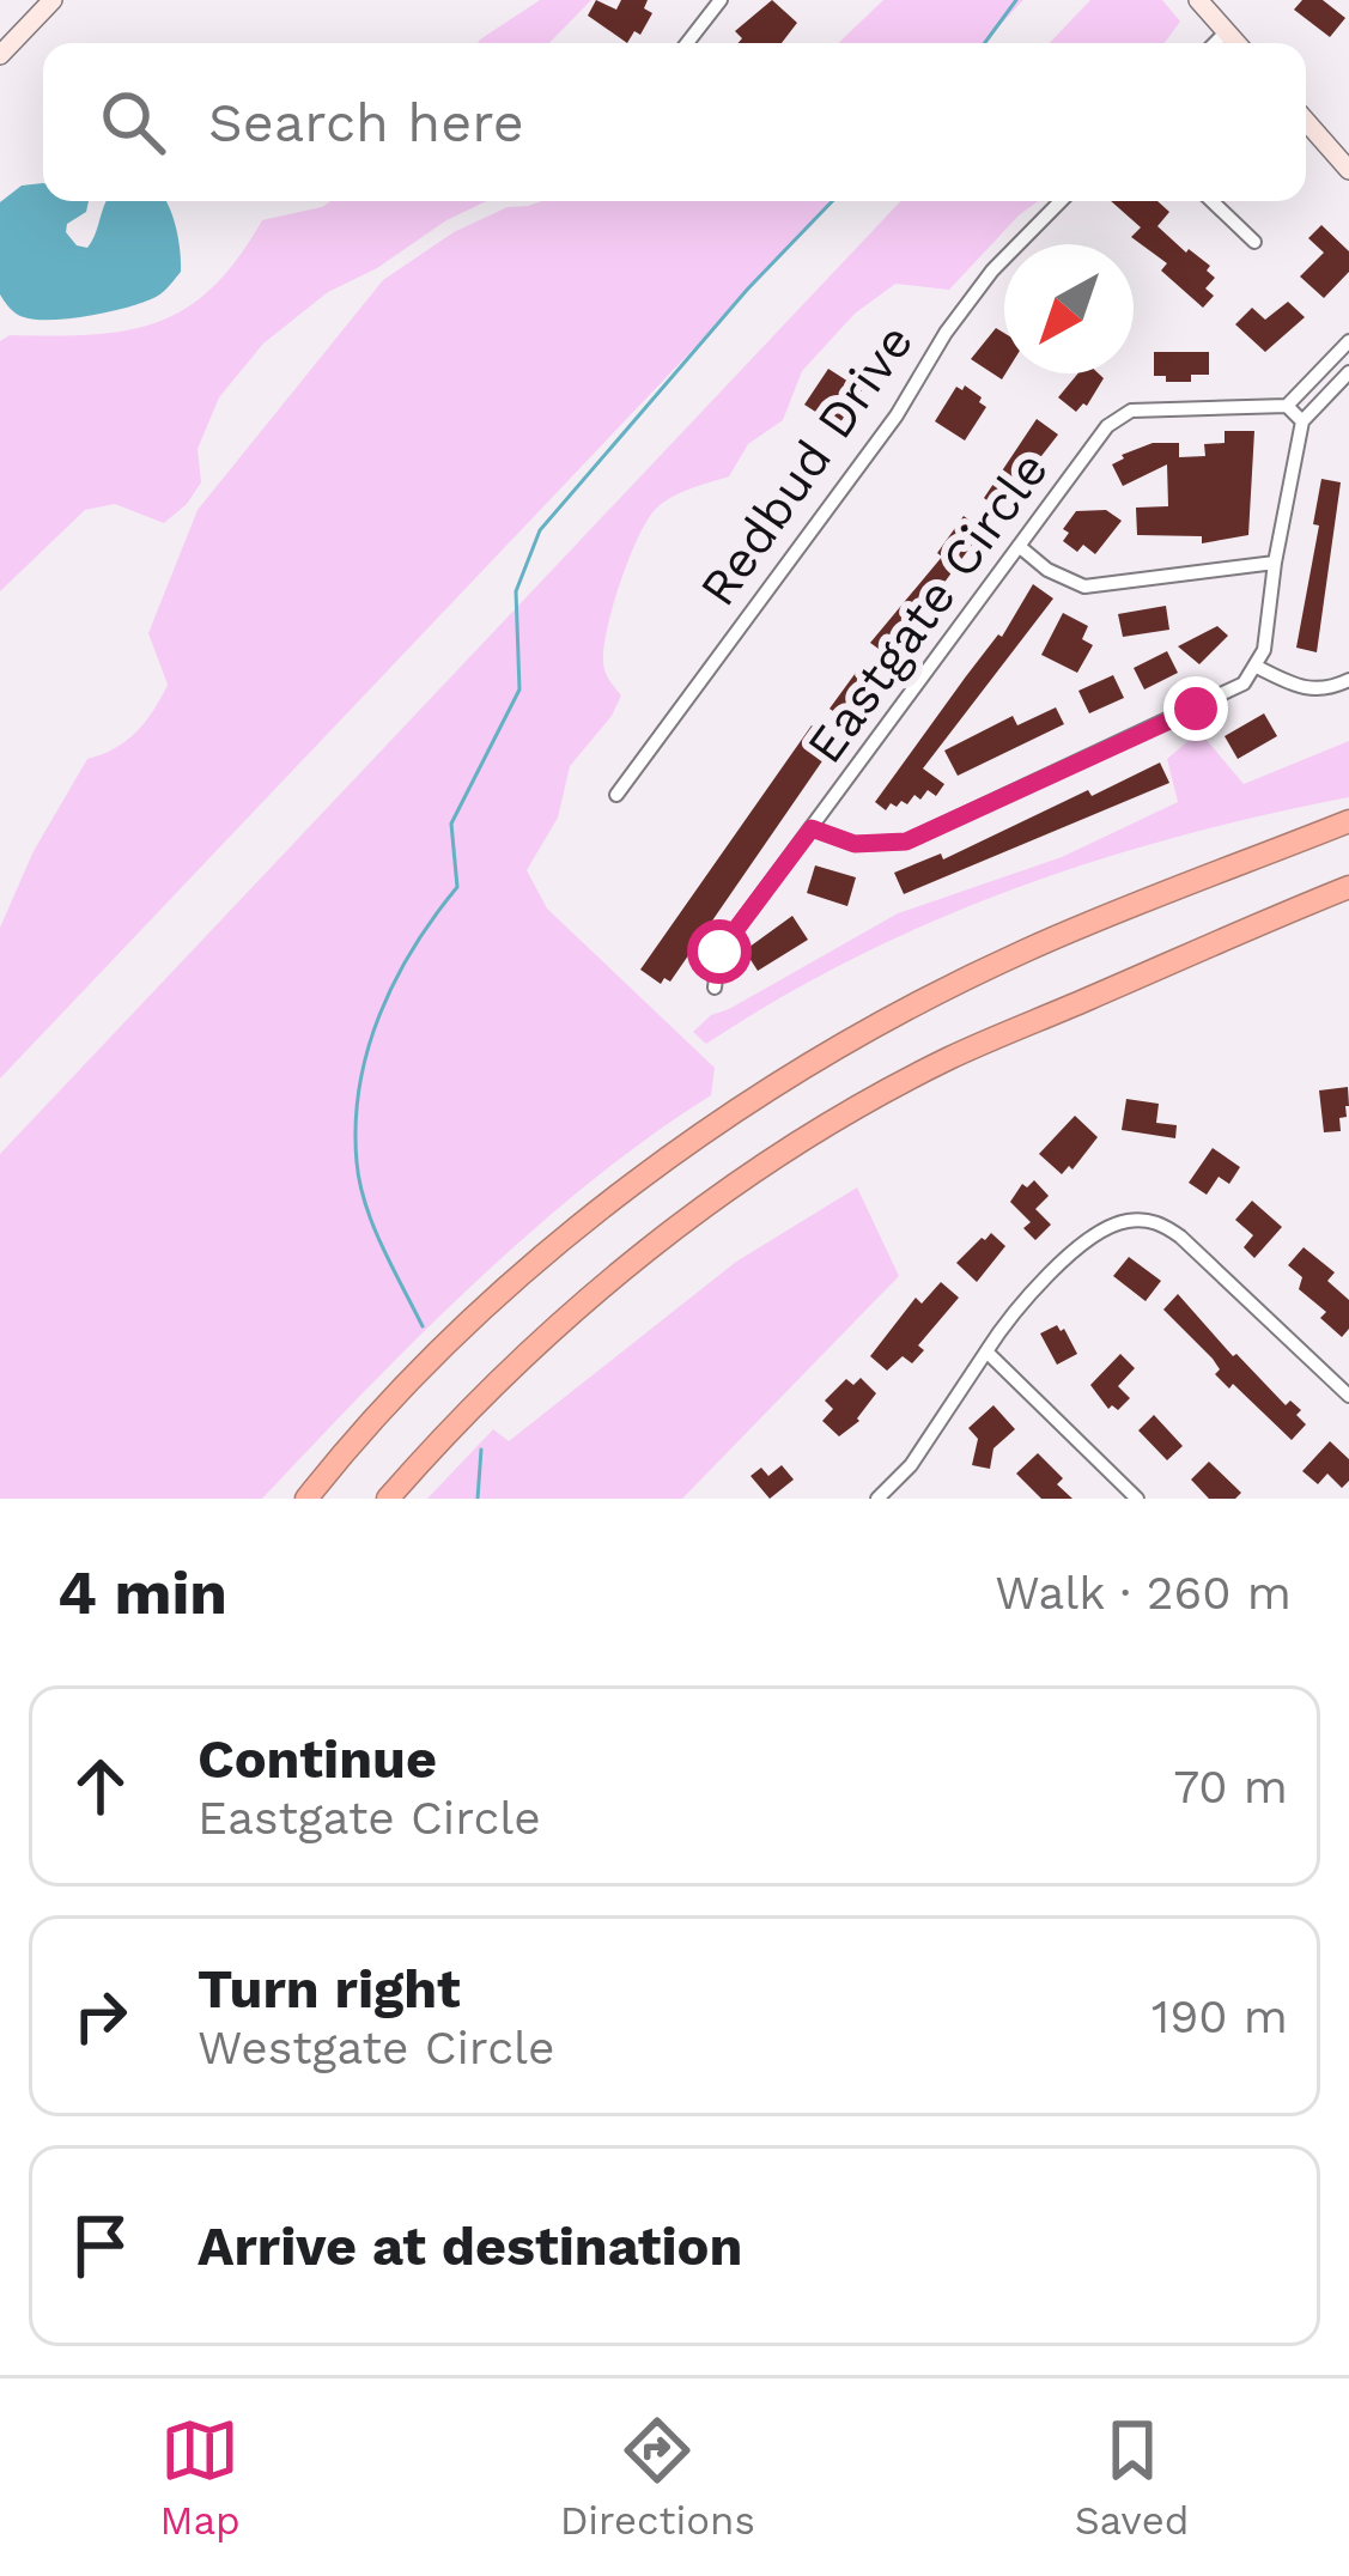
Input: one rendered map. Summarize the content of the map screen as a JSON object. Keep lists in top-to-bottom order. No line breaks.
{"streets":{"street":["Redbud Drive","Eastgate Circle"]},"north":"bottom left","page":{"search":"Search here","heading":["4 min","Walk · 260 m"],"list":[["Continue","Eastgate Circle","70 m"],["Turn right","Westgate Circle","190 m"],"Arrive at destination"],"nav":["Map","Directions","Saved"]}}
